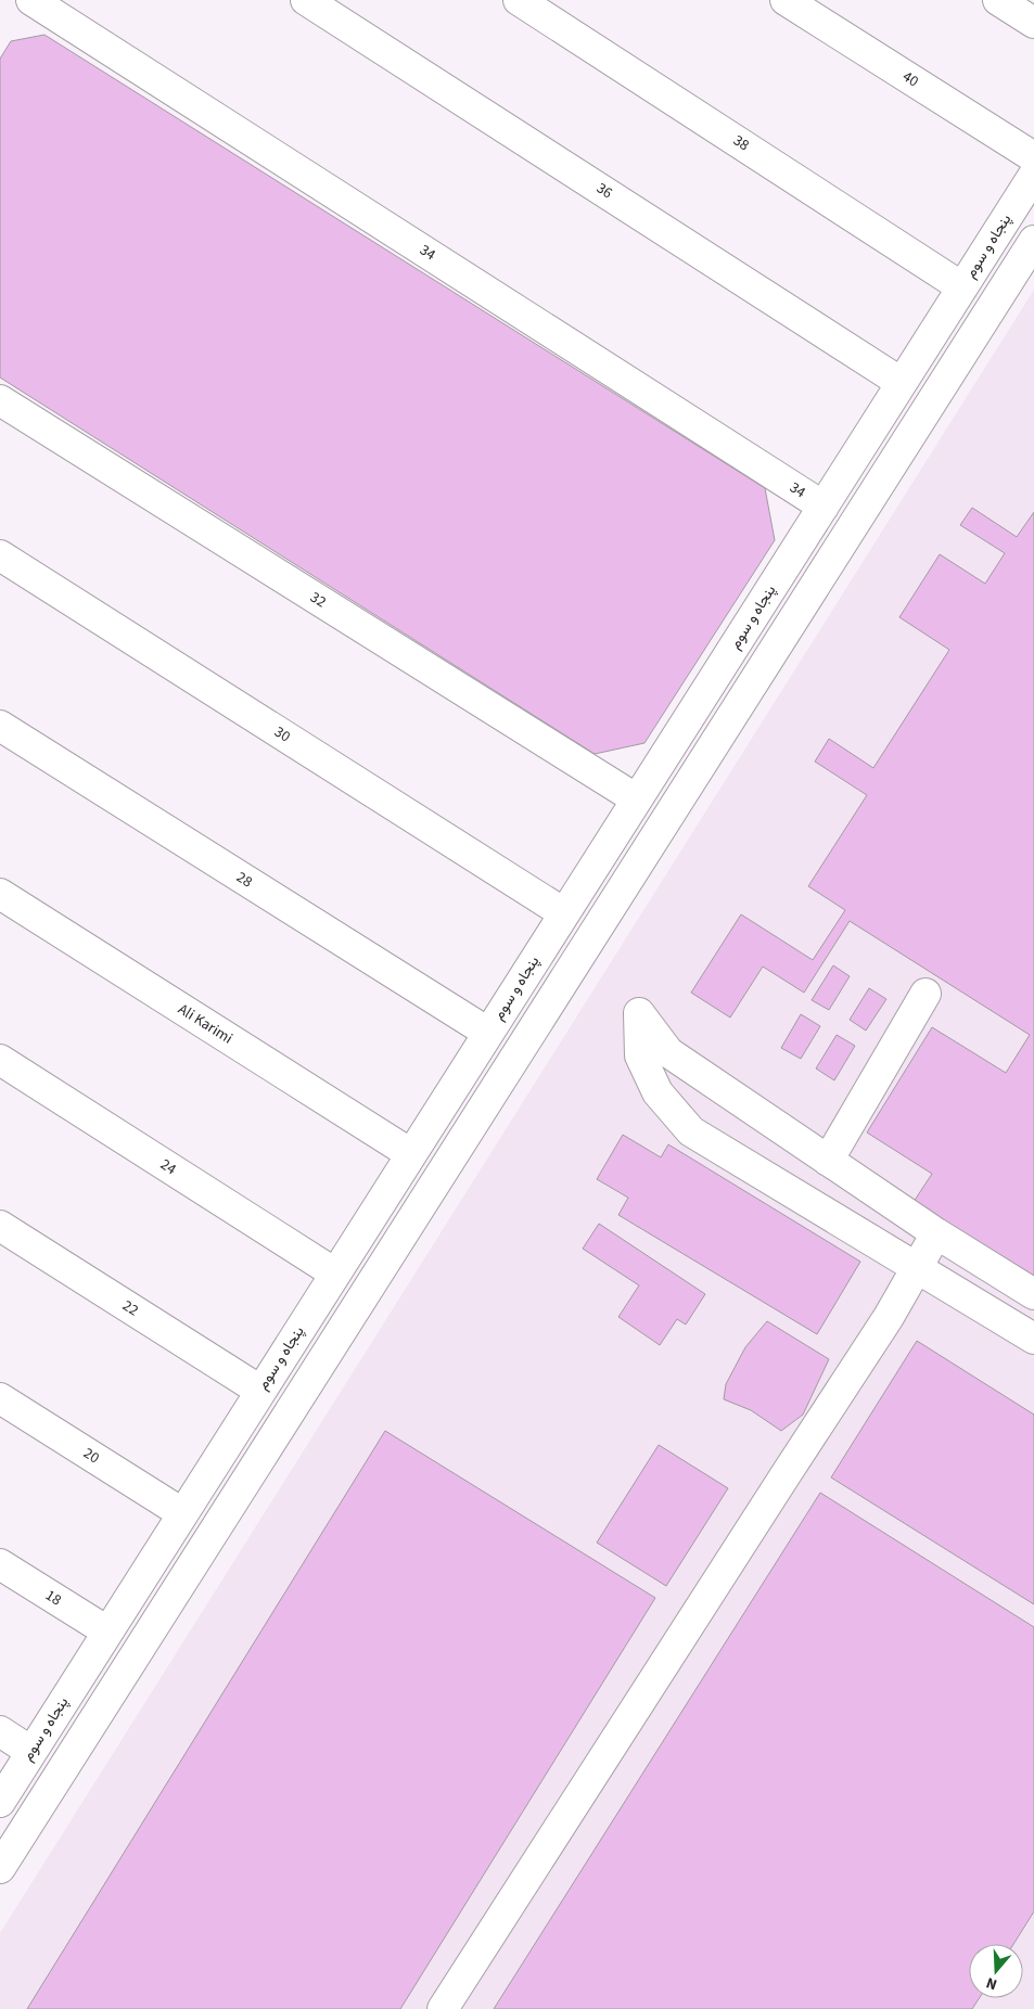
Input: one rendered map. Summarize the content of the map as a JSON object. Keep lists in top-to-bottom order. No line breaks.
{"streets":{"street":["40","38","36","پنجاه و سوم","34","32","30","28","Ali Karimi","24","22","20","18"]},"crossings":[["38","پنجاه و سوم"],["36","پنجاه و سوم"],["پنجاه و سوم","34"],["پنجاه و سوم","32"],["پنجاه و سوم","30"],["پنجاه و سوم","28"],["پنجاه و سوم","Ali Karimi"],["پنجاه و سوم","24"],["پنجاه و سوم","22"],["پنجاه و سوم","20"],["پنجاه و سوم","18"]],"north":"bottom"}
